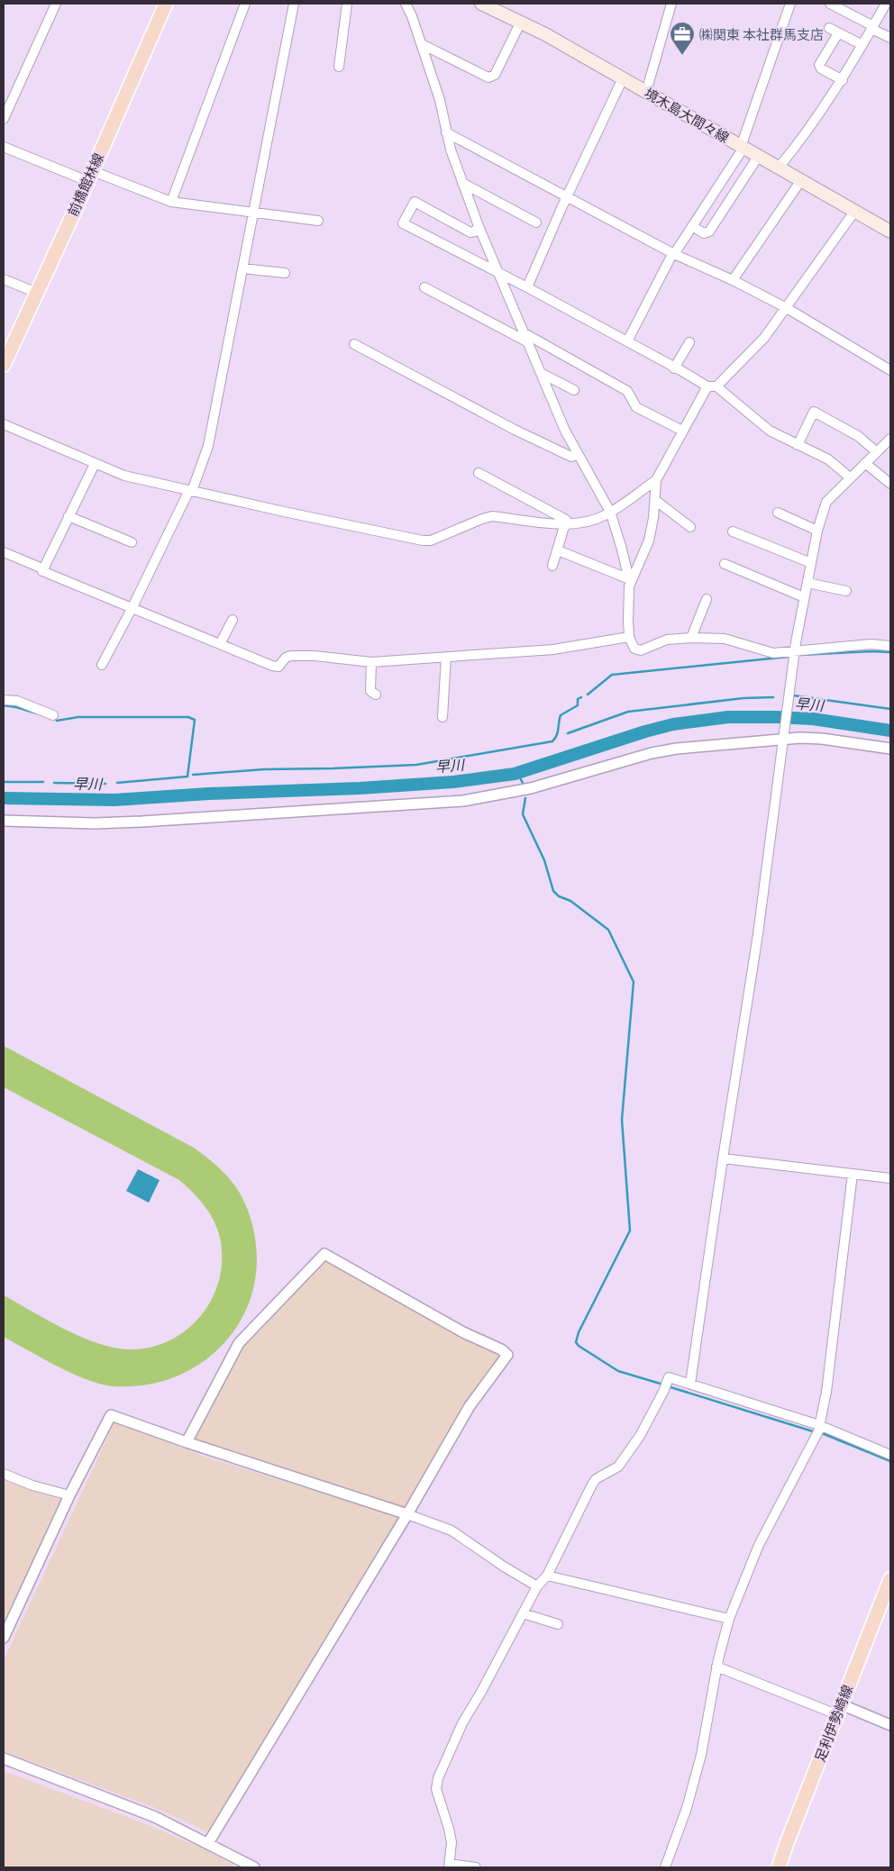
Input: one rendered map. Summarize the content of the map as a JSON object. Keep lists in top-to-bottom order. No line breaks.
{"streets":{"main road":["境木島大間々線","前橋館林線","足利伊勢崎線"]},"water":["早川"],"places":{"office":["㈱関東 本社群馬支店"]}}
